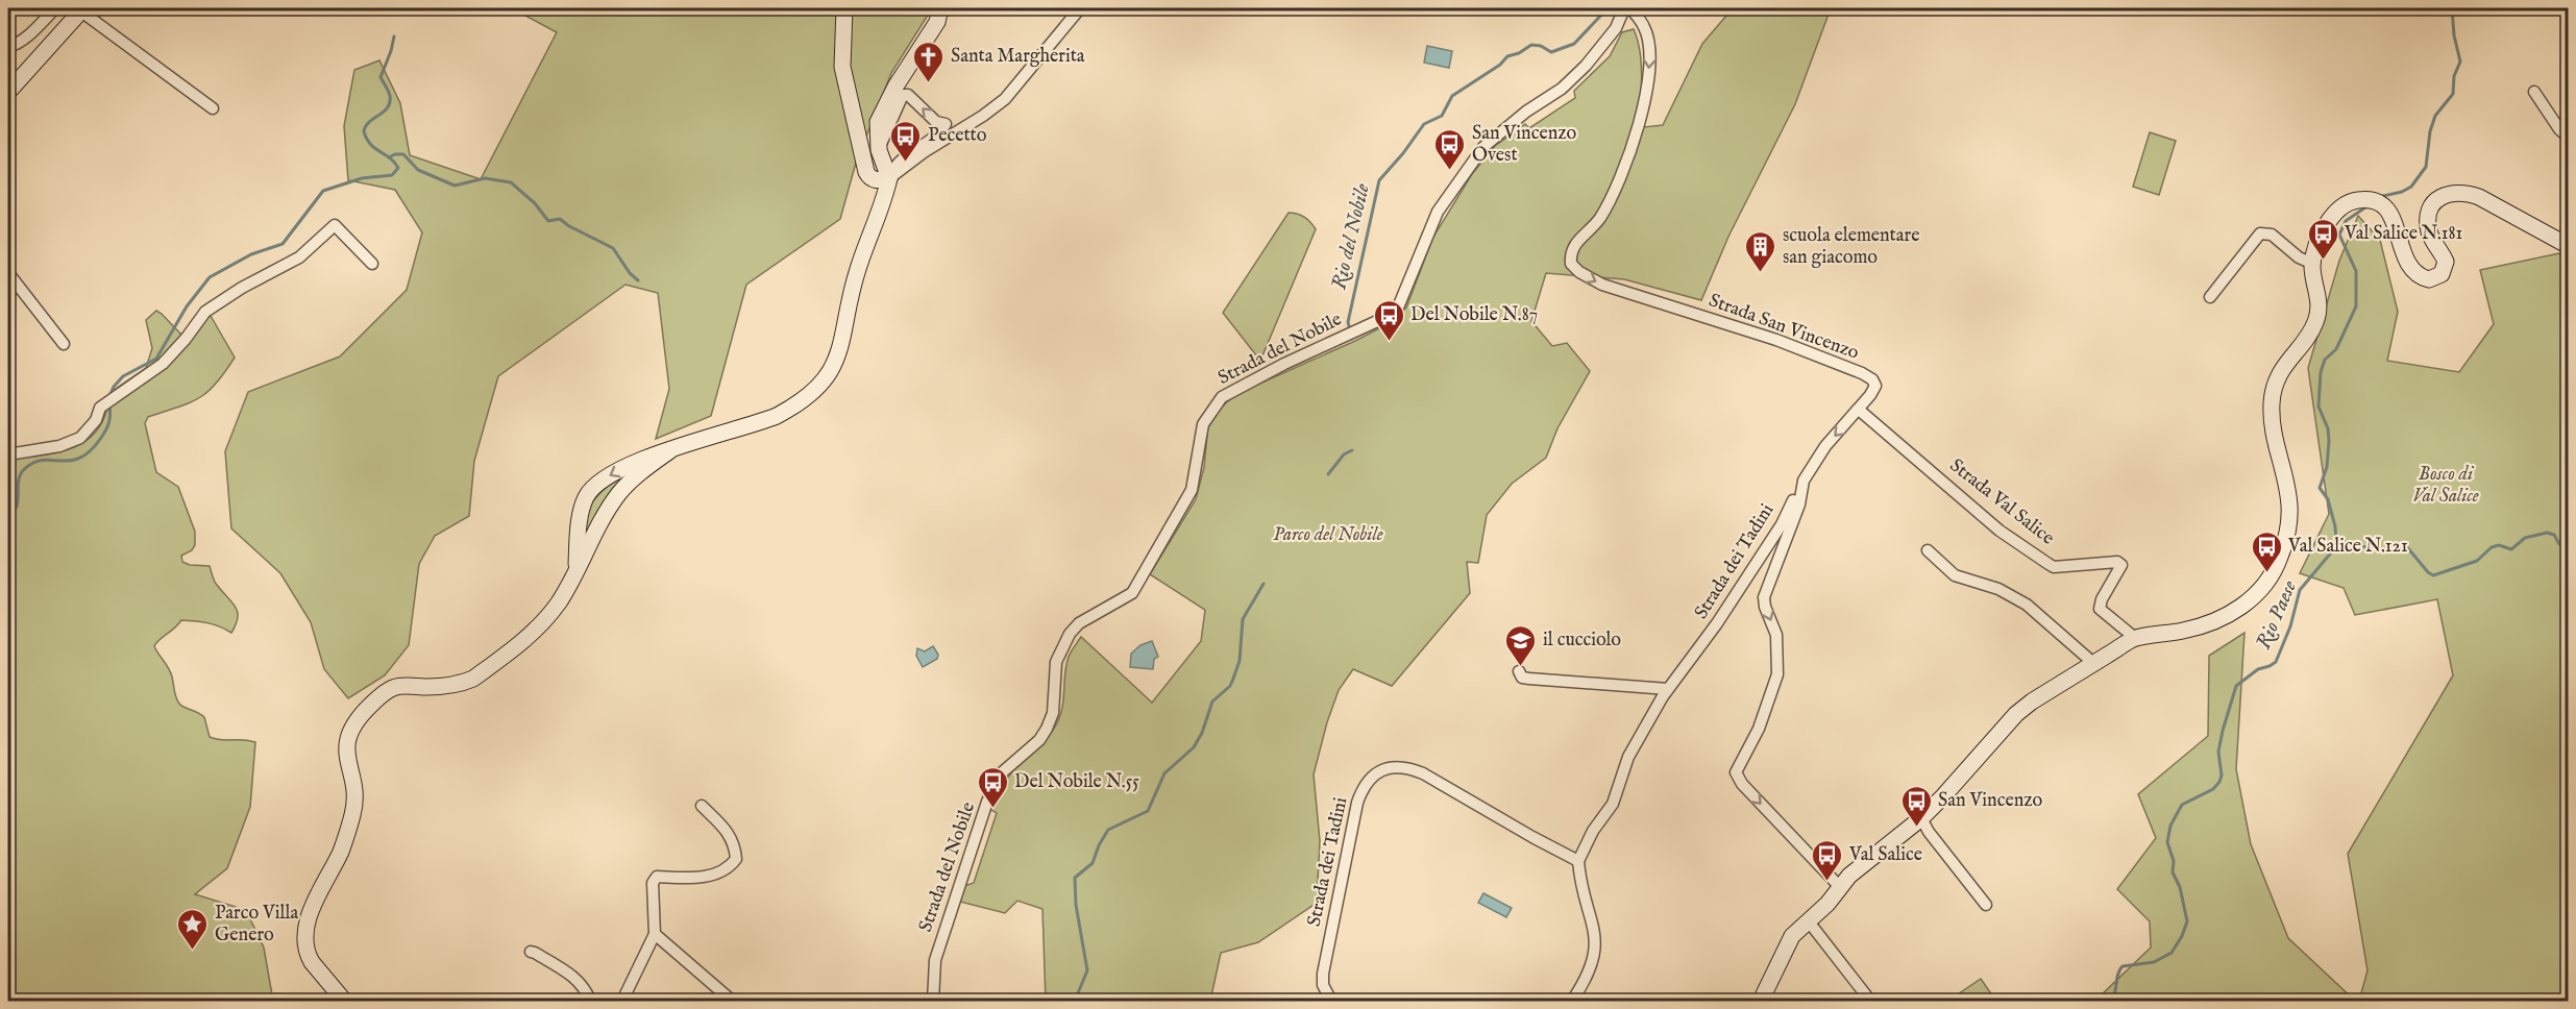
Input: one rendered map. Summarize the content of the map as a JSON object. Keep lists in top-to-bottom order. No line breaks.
{"streets":{"street":["Strada San Vincenzo","Strada del Nobile","Strada Val Salice","Strada dei Tadini"]},"crossings":[["Strada San Vincenzo","Strada Val Salice"],["Strada San Vincenzo","Strada dei Tadini"]],"water":["Rio del Nobile","Rio Paese"],"parks":["Bosco di Val Salice","Parco del Nobile"],"places":{"church":["Santa Margherita"],"bus stop":["Pecetto","San Vincenzo Ovest","Val Salice N.181","Del Nobile N.87","Val Salice N.121","Del Nobile N.55","San Vincenzo","Val Salice"],"building":["scuola elementare san giacomo"],"school or university":["il cucciolo"],"place":["Parco Villa Genero"]}}
